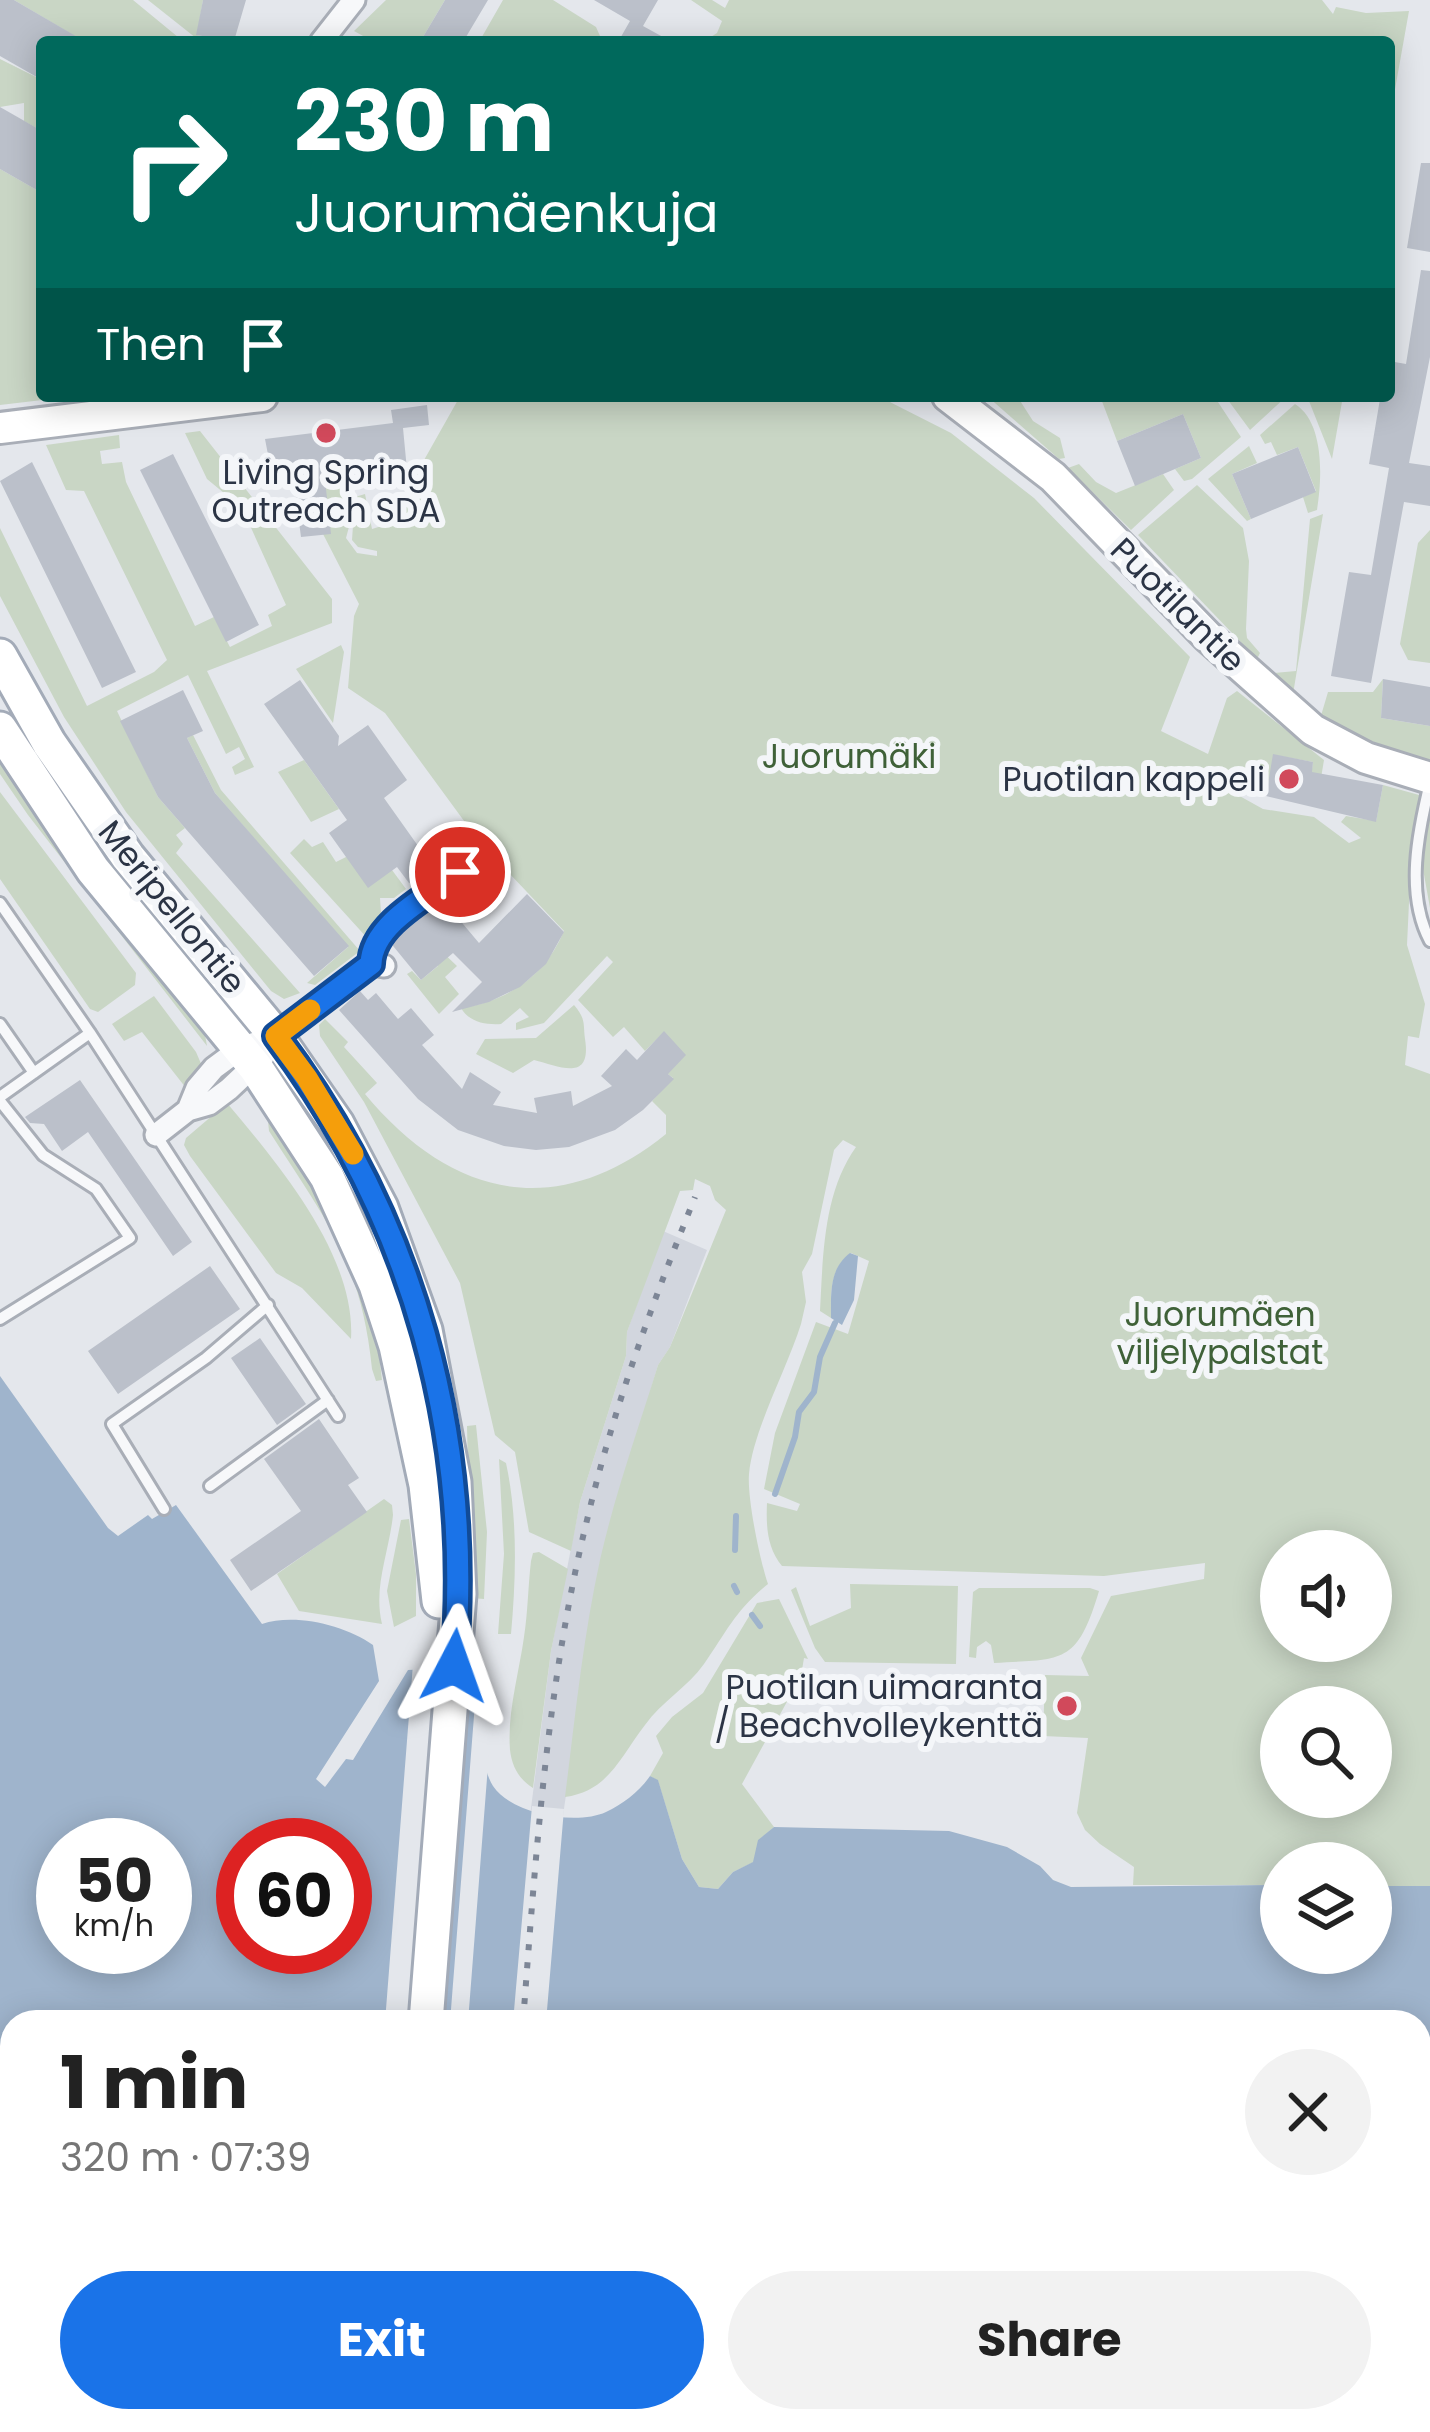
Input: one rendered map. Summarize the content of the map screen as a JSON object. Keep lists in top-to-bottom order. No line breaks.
{"streets":{"main road":["Meripellontie"],"street":["Puotilantie"]},"parks":["Juorumäki","Juorumäen viljelypalstat"],"places":["Living Spring Outreach SDA","Puotilan kappeli","Puotilan uimaranta / Beachvolleykenttä"],"page":{"turn":["230 m","Juorumäenkuja"],"then":"Then","speed":"50 km/h","limit":"60","heading":["1 min","320 m · 07:39"],"buttons":["Exit","Share"]}}
